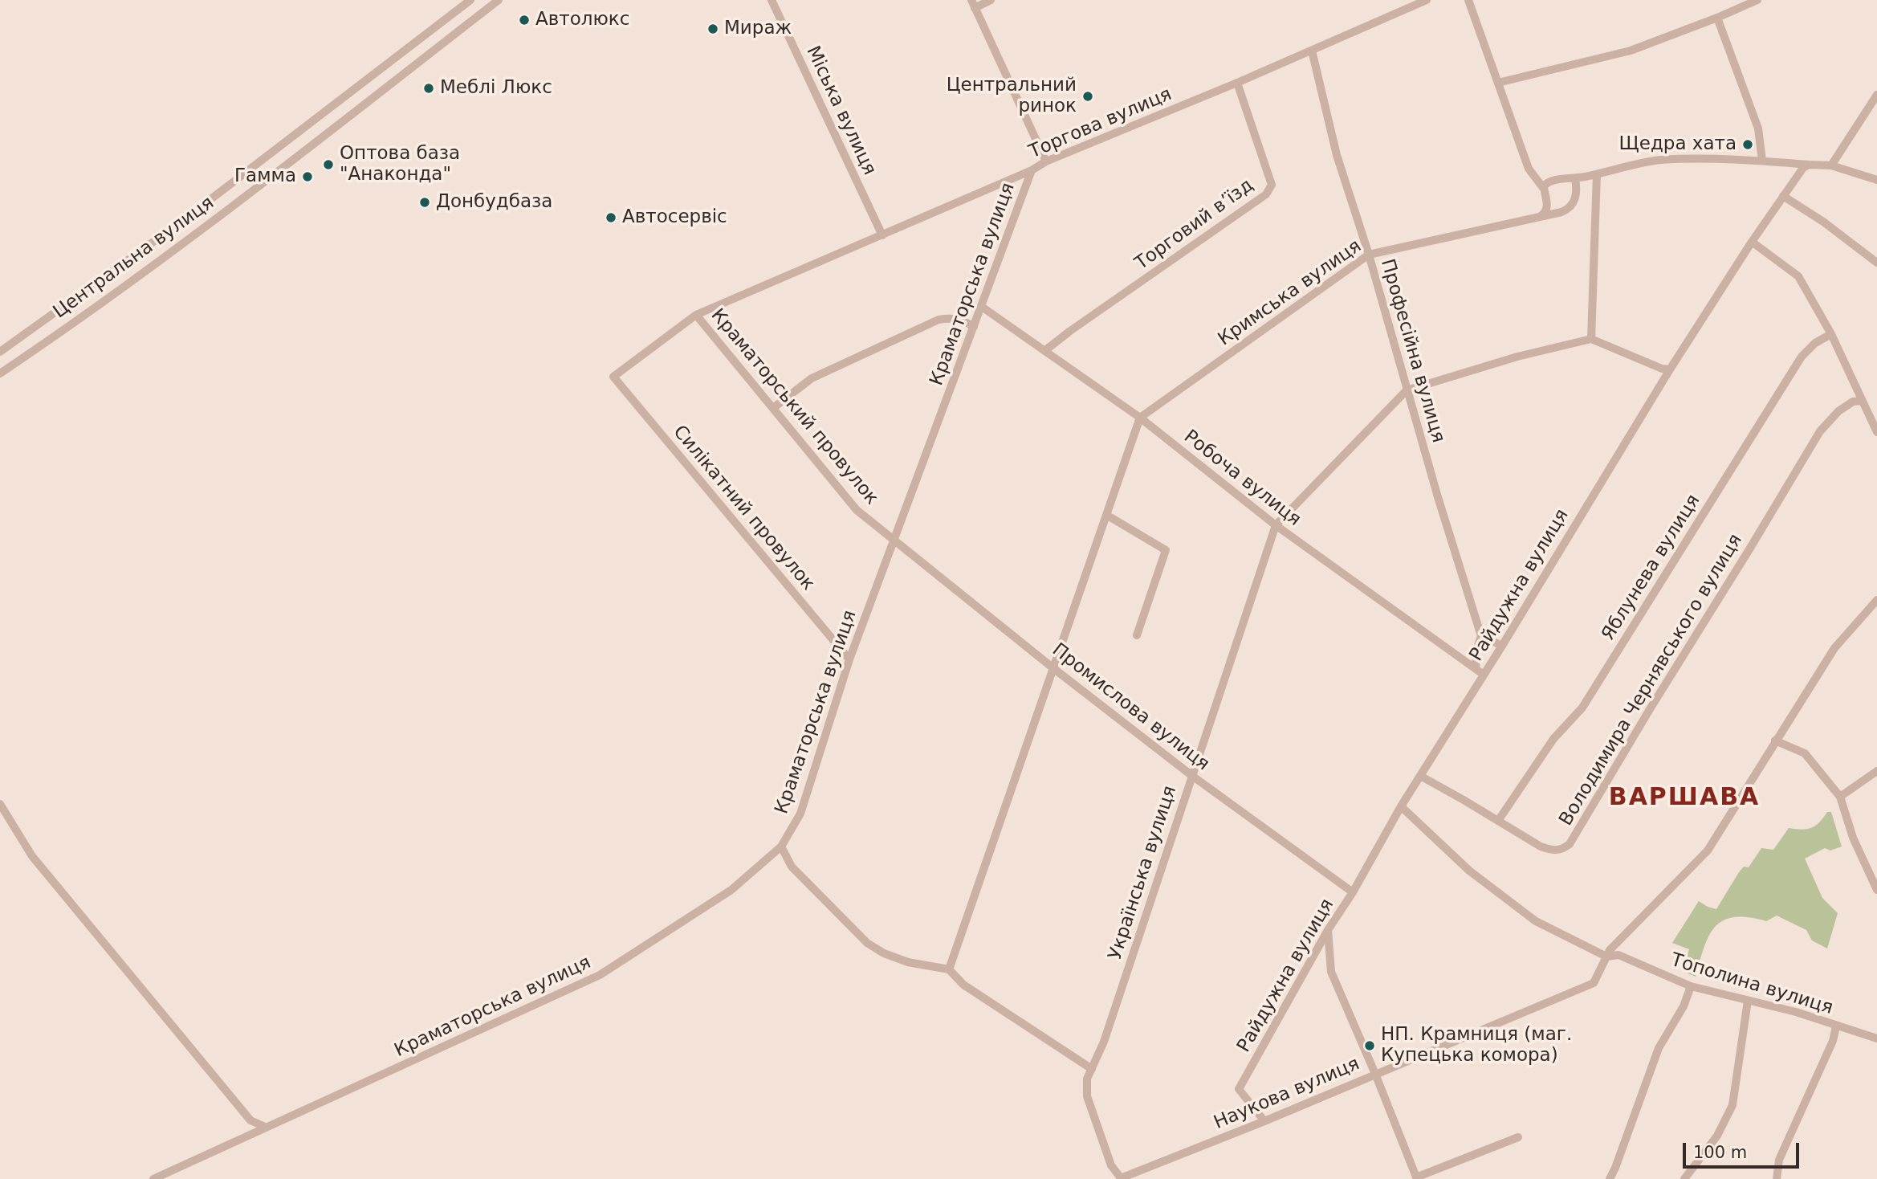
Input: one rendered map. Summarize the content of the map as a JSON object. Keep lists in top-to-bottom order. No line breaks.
{"streets":{"street":["Міська вулиця","Торгова вулиця","Торговий в’їзд","Центральна вулиця","Краматорська вулиця","Кримська вулиця","Професійна вулиця","Краматорський провулок","Робоча вулиця","Силікатний провулок","Яблунева вулиця","Райдужна вулиця","Володимира Чернявського вулиця","Промислова вулиця","Українська вулиця","Тополина вулиця","Наукова вулиця"]},"crossings":[["Міська вулиця","Торгова вулиця"],["Торгова вулиця","Торговий в’їзд"],["Торгова вулиця","Краматорська вулиця"],["Торгова вулиця","Професійна вулиця"],["Торгова вулиця","Краматорський провулок"],["Торгова вулиця","Силікатний провулок"],["Торговий в’їзд","Робоча вулиця"],["Краматорська вулиця","Краматорський провулок"],["Краматорська вулиця","Робоча вулиця"],["Краматорська вулиця","Силікатний провулок"],["Краматорська вулиця","Промислова вулиця"],["Кримська вулиця","Професійна вулиця"],["Кримська вулиця","Робоча вулиця"],["Краматорський провулок","Промислова вулиця"],["Робоча вулиця","Райдужна вулиця"],["Робоча вулиця","Українська вулиця"],["Яблунева вулиця","Володимира Чернявського вулиця"],["Райдужна вулиця","Володимира Чернявського вулиця"],["Райдужна вулиця","Промислова вулиця"],["Райдужна вулиця","Тополина вулиця"],["Райдужна вулиця","Наукова вулиця"],["Промислова вулиця","Українська вулиця"],["Українська вулиця","Наукова вулиця"],["Тополина вулиця","Наукова вулиця"]],"districts":["ВАРШАВА"],"places":["Автолюкс","Мираж","Меблі Люкс","Центральний ринок","Щедра хата","Оптова база \"Анаконда\"","Гамма","Донбудбаза","Автосервіс","НП. Крамниця (маг. Купецька комора)"],"scale_bar":"100 m"}
